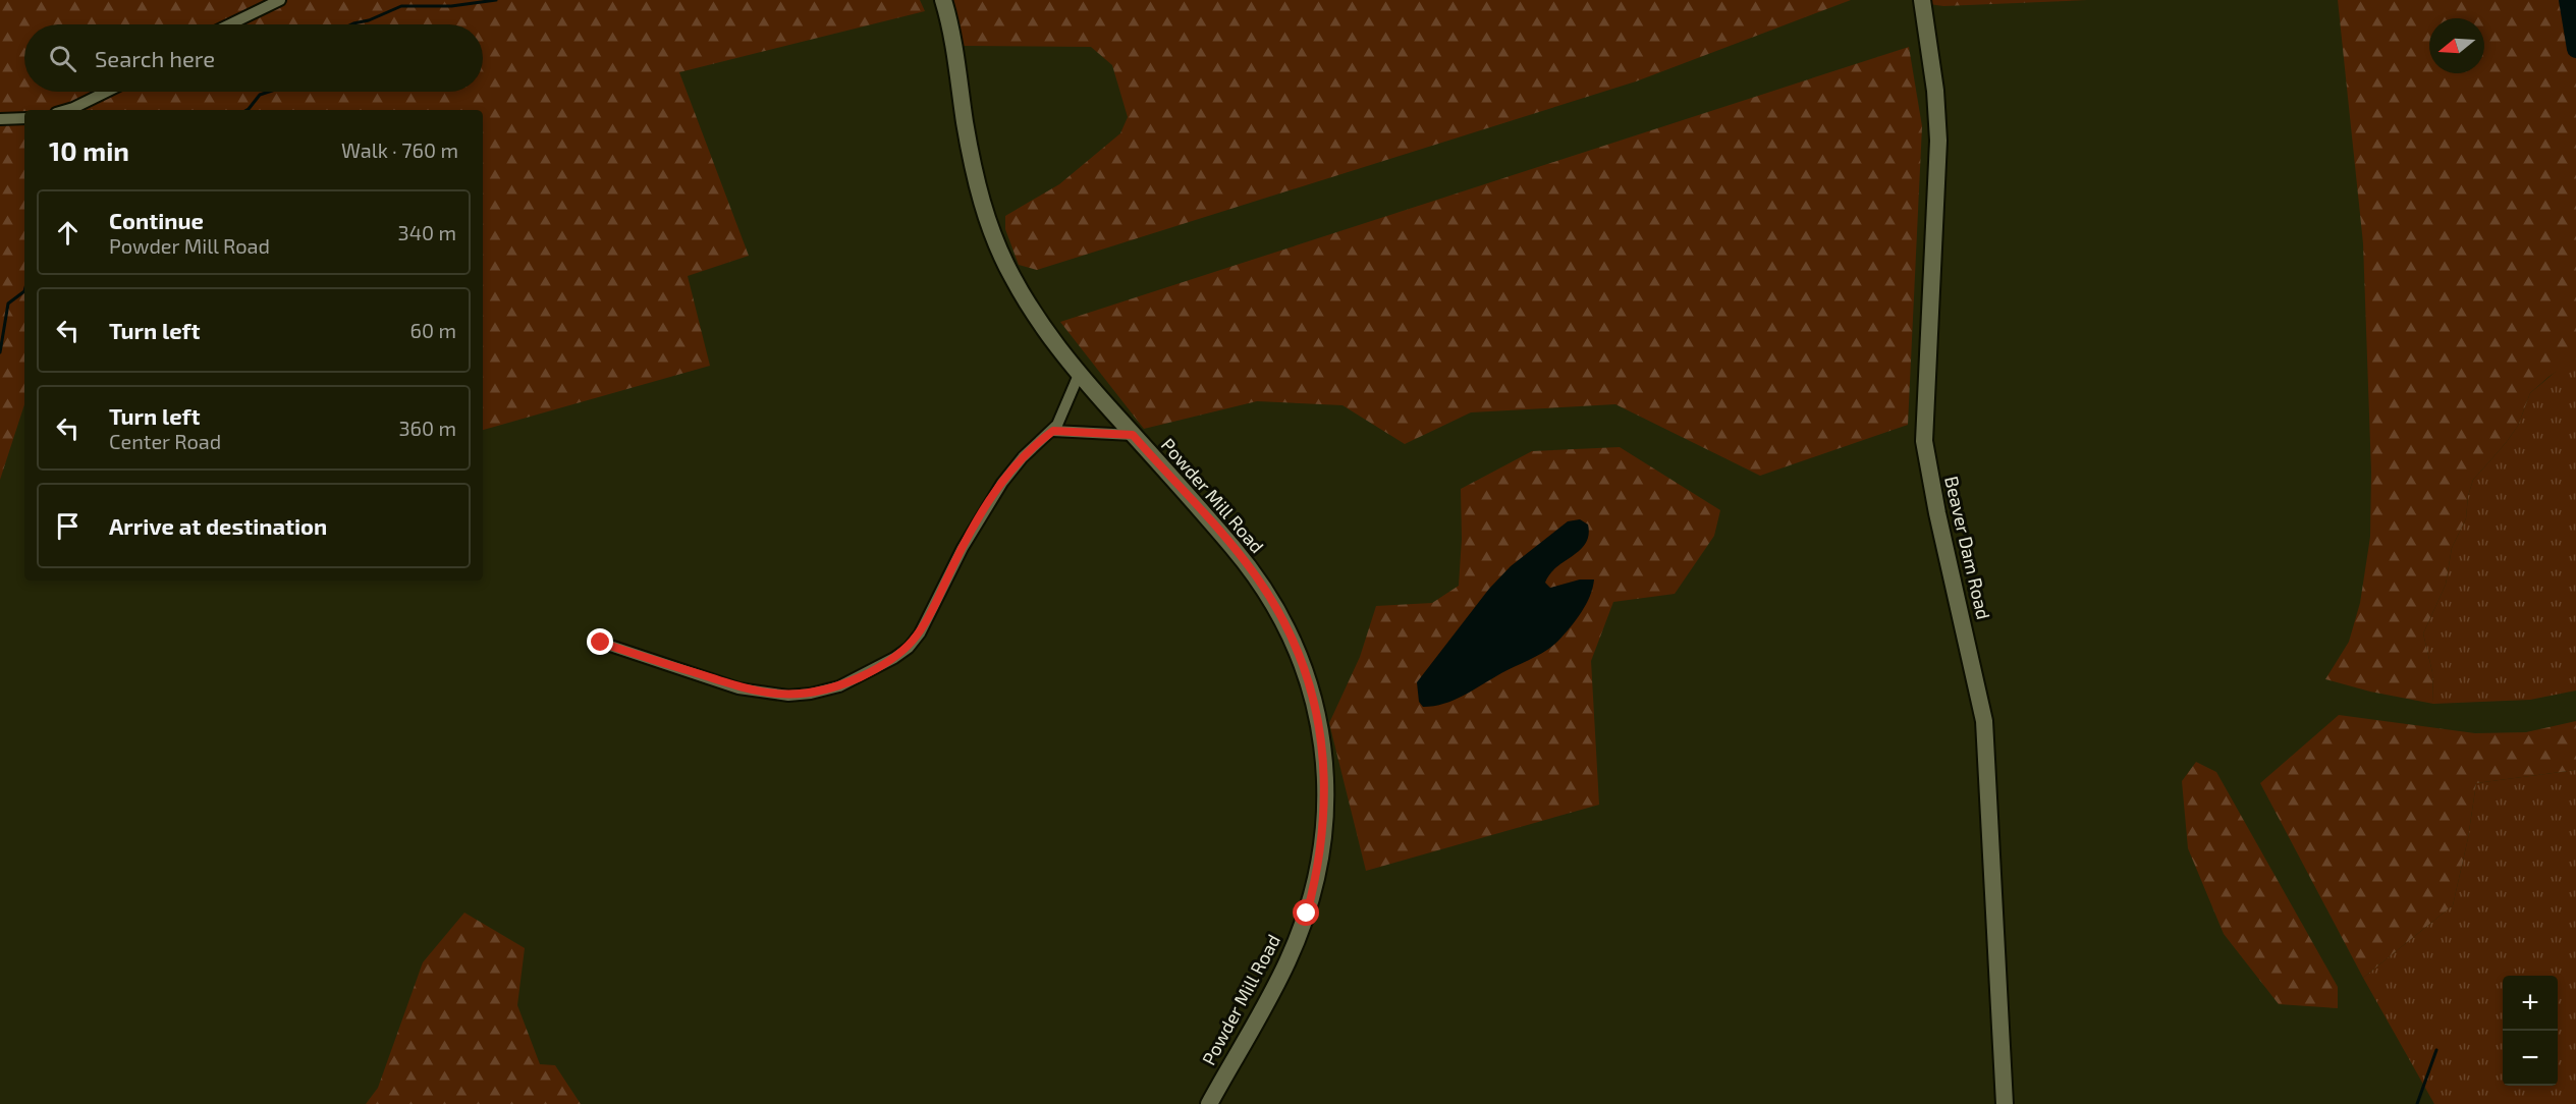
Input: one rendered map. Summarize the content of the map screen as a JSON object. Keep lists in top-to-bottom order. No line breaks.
{"streets":{"main road":["Powder Mill Road","Beaver Dam Road"]},"north":"left","page":{"search":"Search here","heading":["10 min","Walk · 760 m"],"list":[["Continue","Powder Mill Road","340 m"],["Turn left","60 m"],["Turn left","Center Road","360 m"],"Arrive at destination"],"map_buttons":["+","−"]}}
